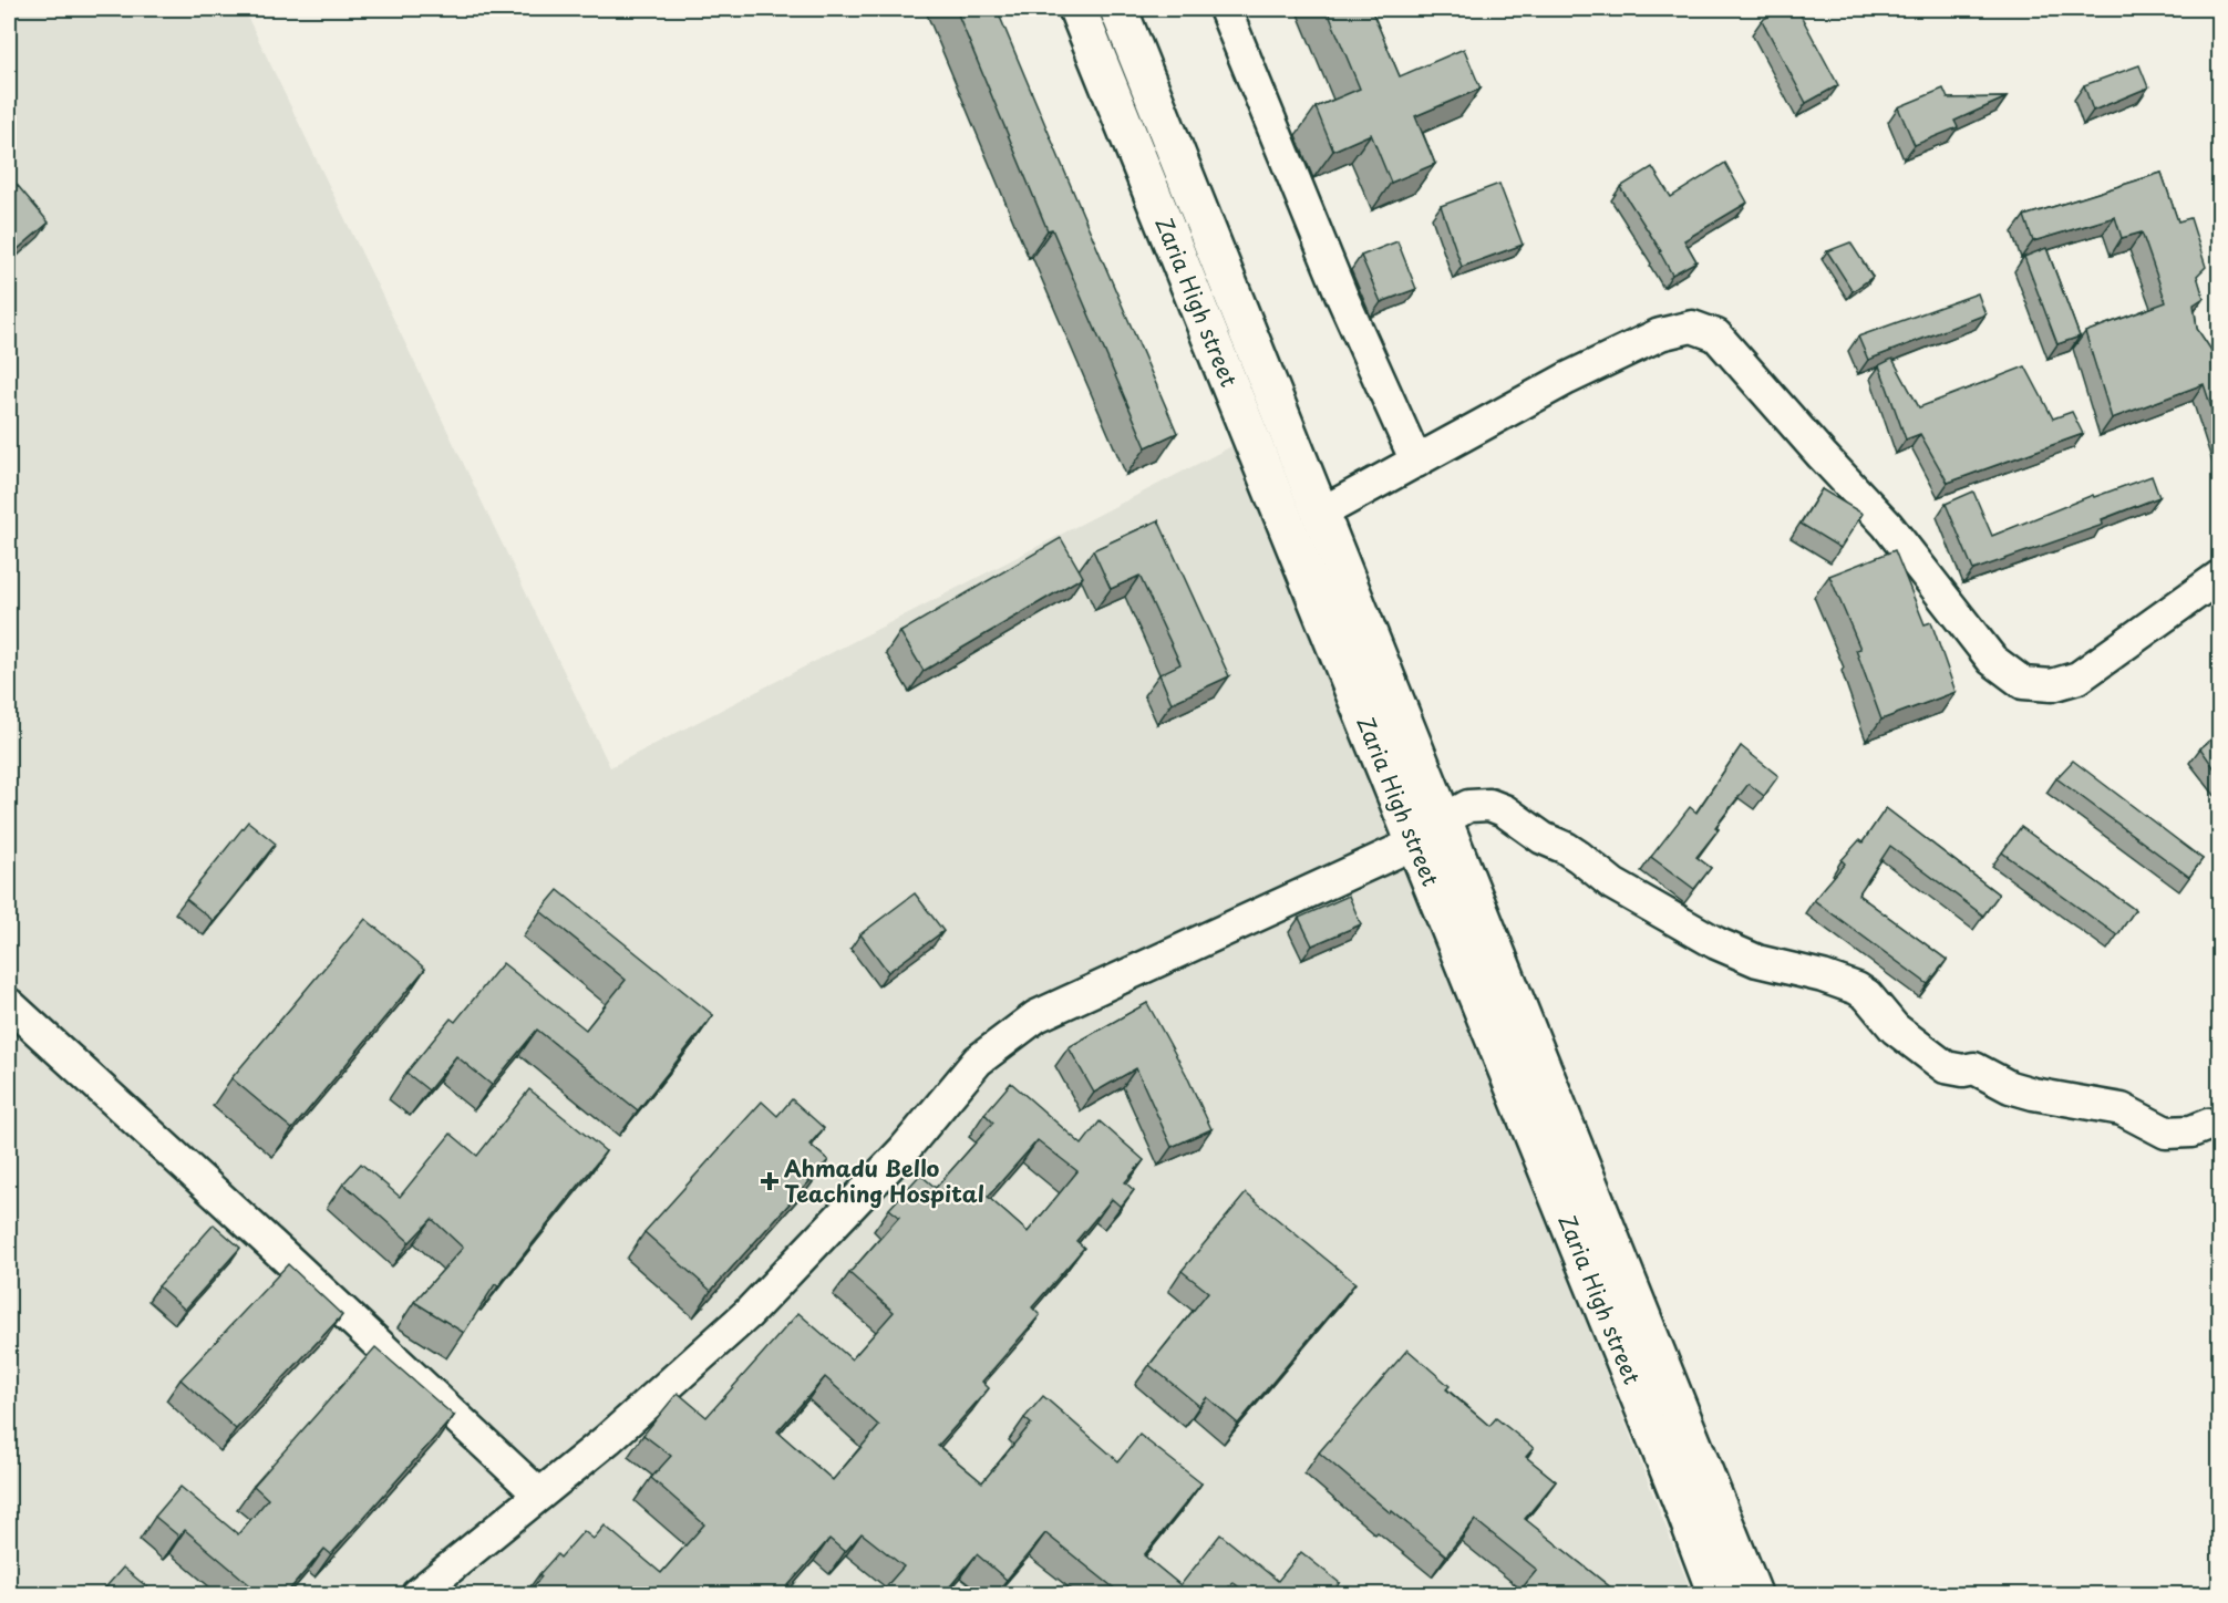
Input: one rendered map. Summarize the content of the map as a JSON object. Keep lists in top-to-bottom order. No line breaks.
{"streets":{"main road":["Zaria High street"]},"places":{"health":["Ahmadu Bello Teaching Hospital"]}}
